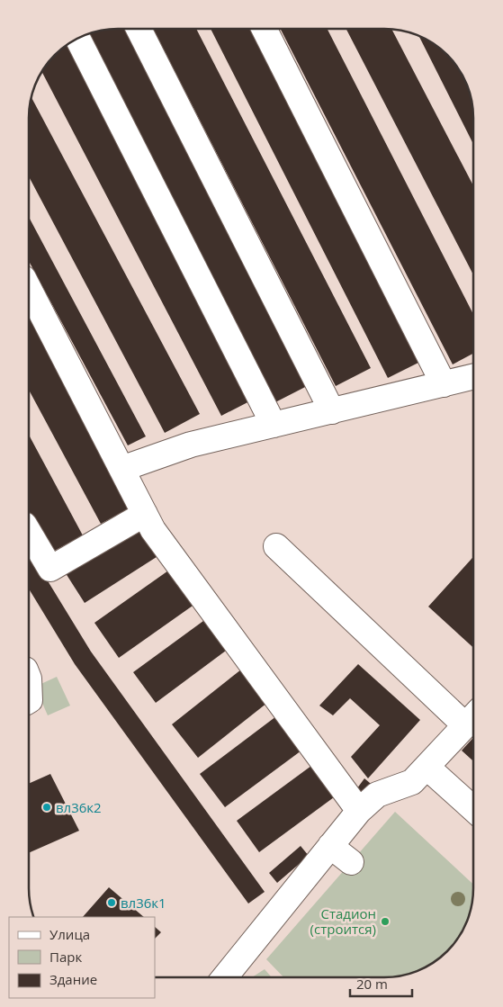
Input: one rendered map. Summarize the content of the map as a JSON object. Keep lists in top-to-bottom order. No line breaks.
{"places":["вл36к2","вл36к1","Стадион (строится)"],"legend":["Улица","Парк","Здание"],"scale_bar":"20 m"}
